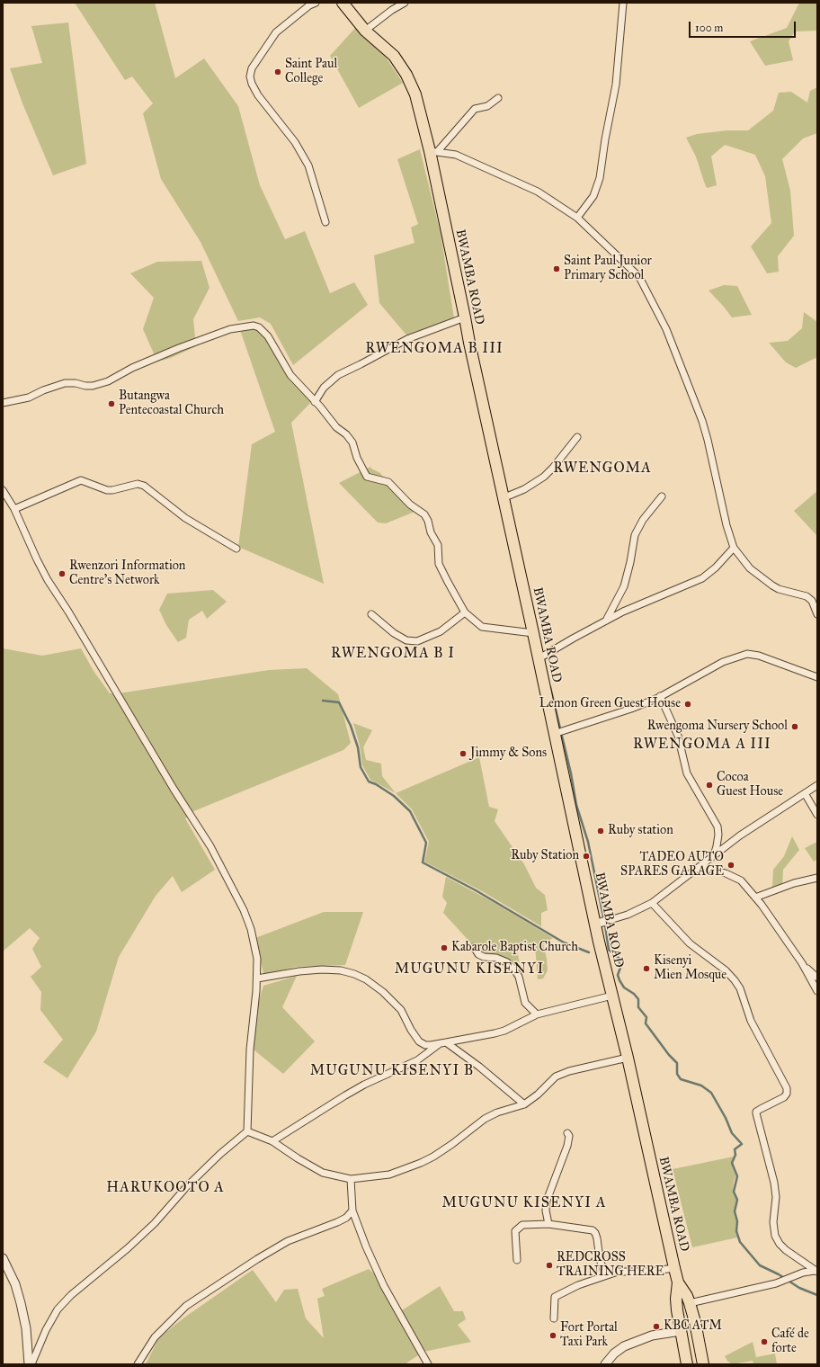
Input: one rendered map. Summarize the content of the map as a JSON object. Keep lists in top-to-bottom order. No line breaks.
{"streets":{"main road":["BWAMBA ROAD"]},"districts":["RWENGOMA B III","RWENGOMA","RWENGOMA B I","RWENGOMA A III","MUGUNU KISENYI","MUGUNU KISENYI B","HARUKOOTO A","MUGUNU KISENYI A"],"places":["Saint Paul College","Saint Paul Junior Primary School","Butangwa Pentecoastal Church","Rwenzori Information Centre's Network","Lemon Green Guest House","Rwengoma Nursery School","Jimmy & Sons","Cocoa Guest House","Ruby station","Ruby Station","TADEO AUTO SPARES GARAGE","Kabarole Baptist Church","Kisenyi Mien Mosque","REDCROSS TRAINING HERE","KBC ATM","Fort Portal Taxi Park","Café de forte"],"scale_bar":"100 m"}
